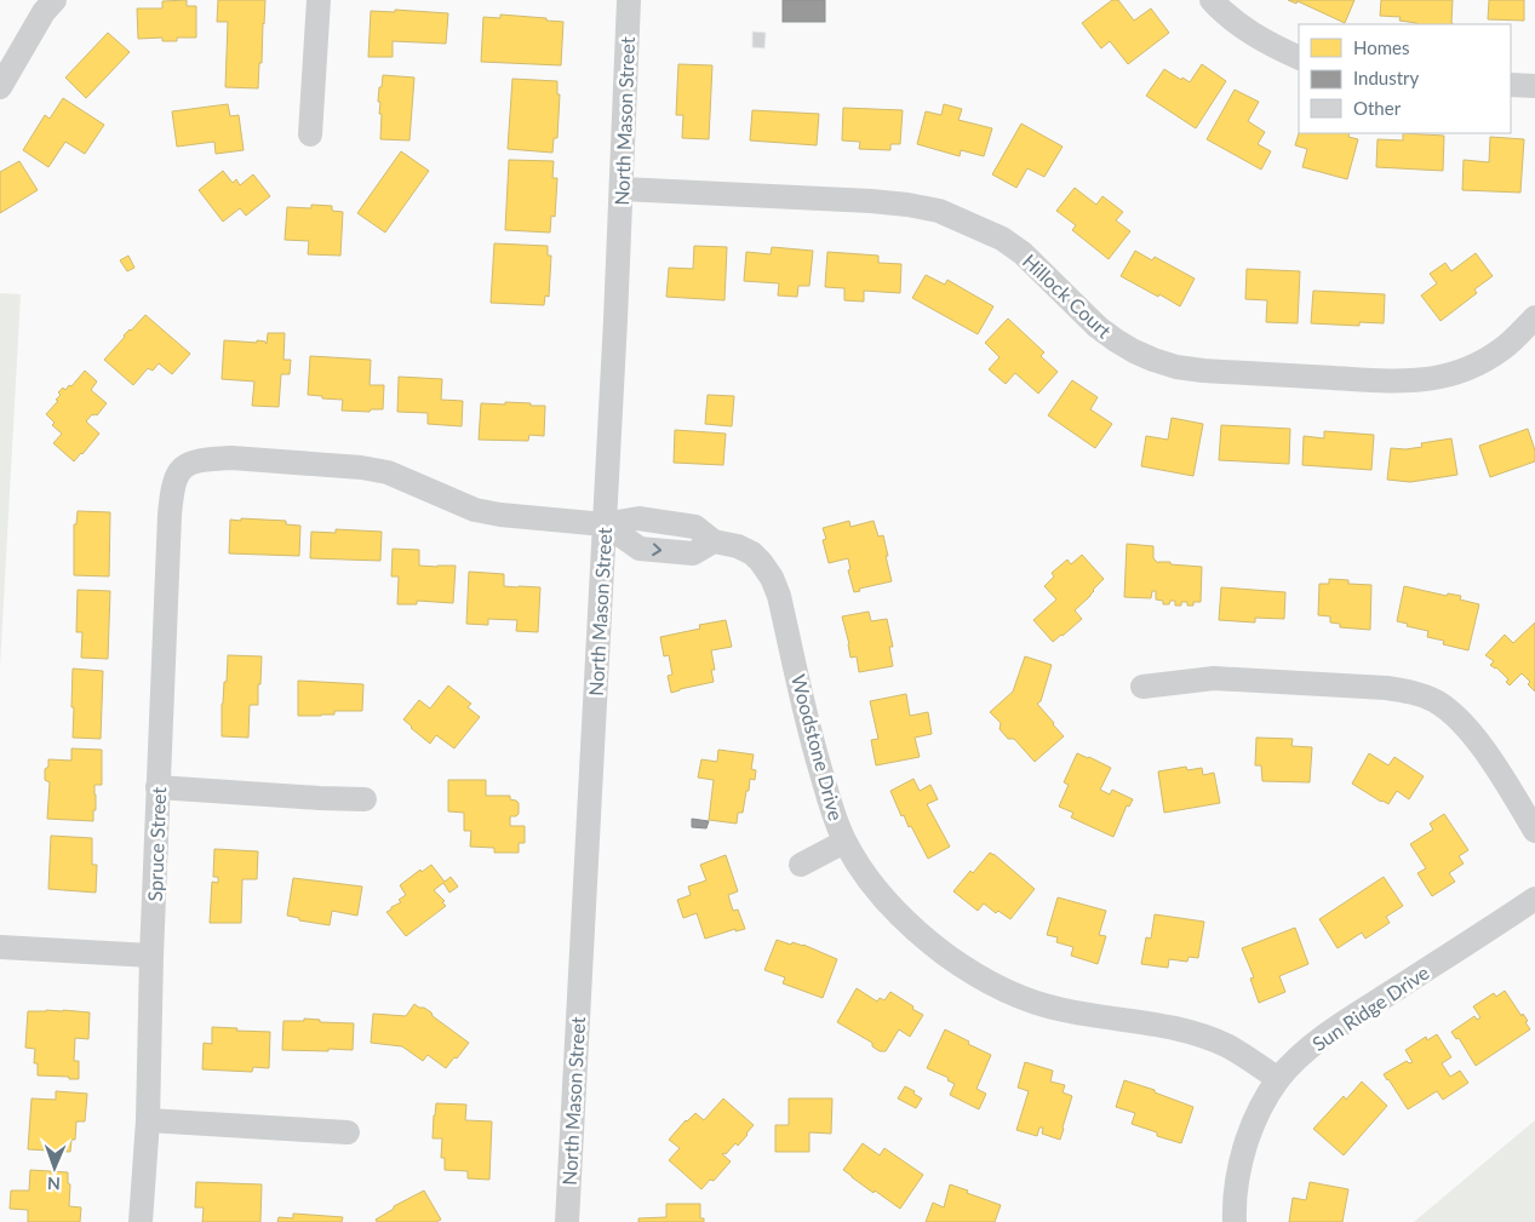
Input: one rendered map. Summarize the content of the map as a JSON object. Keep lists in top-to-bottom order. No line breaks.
{"streets":{"street":["North Mason Street","Hillock Court","Woodstone Drive","Spruce Street","Sun Ridge Drive"]},"crossings":[["North Mason Street","Hillock Court"],["North Mason Street","Woodstone Drive"],["North Mason Street","Spruce Street"],["Woodstone Drive","Spruce Street"],["Woodstone Drive","Sun Ridge Drive"]],"legend":["Homes","Industry","Other"],"north":"bottom"}
